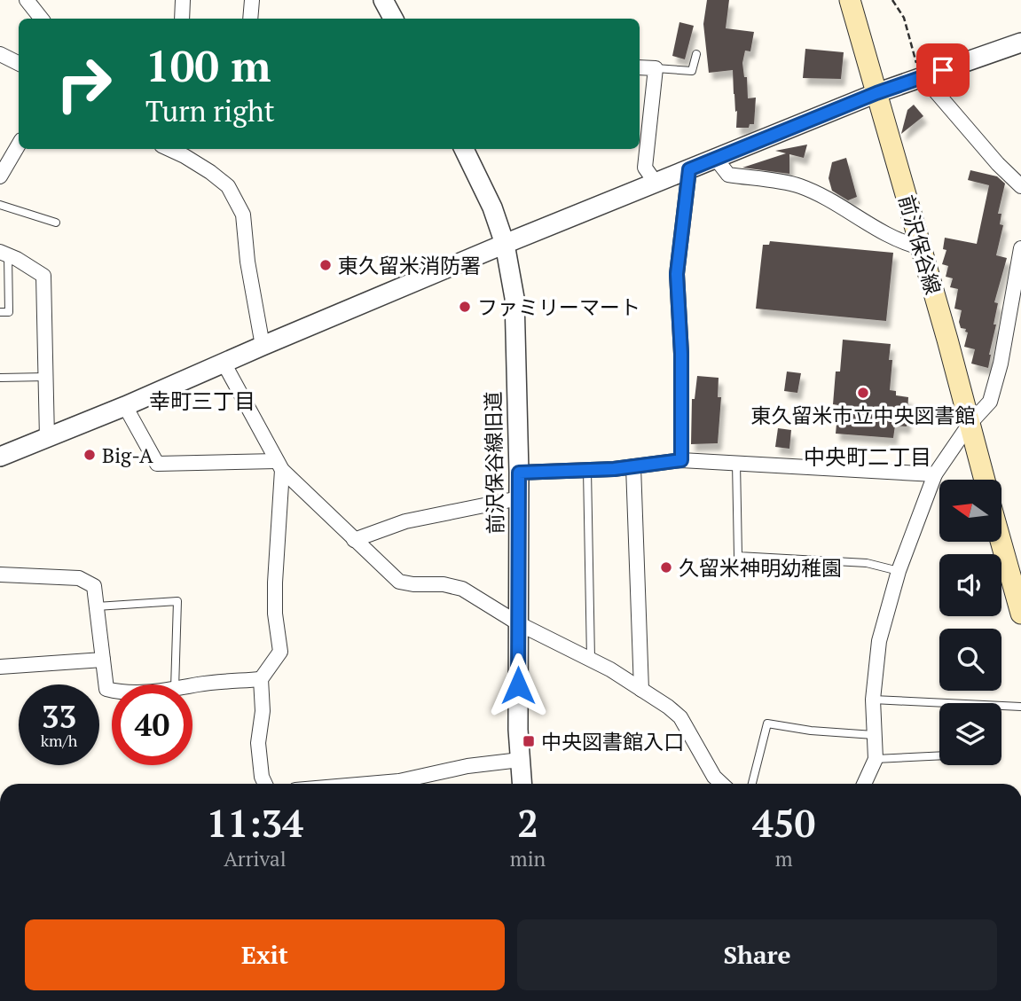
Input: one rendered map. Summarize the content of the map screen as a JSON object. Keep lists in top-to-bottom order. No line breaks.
{"streets":{"main road":["前沢保谷線"],"street":["前沢保谷線旧道"]},"districts":["幸町三丁目","中央町二丁目"],"places":{"other":["東久留米消防署","ファミリーマート","東久留米市立中央図書館","Big-A","久留米神明幼稚園"],"transit":["中央図書館入口"]},"north":"left","page":{"turn":["100 m","Turn right"],"speed":"33 km/h","limit":"40","eta":["11:34","Arrival","2","min","450","m"],"buttons":["Exit","Share"]}}
